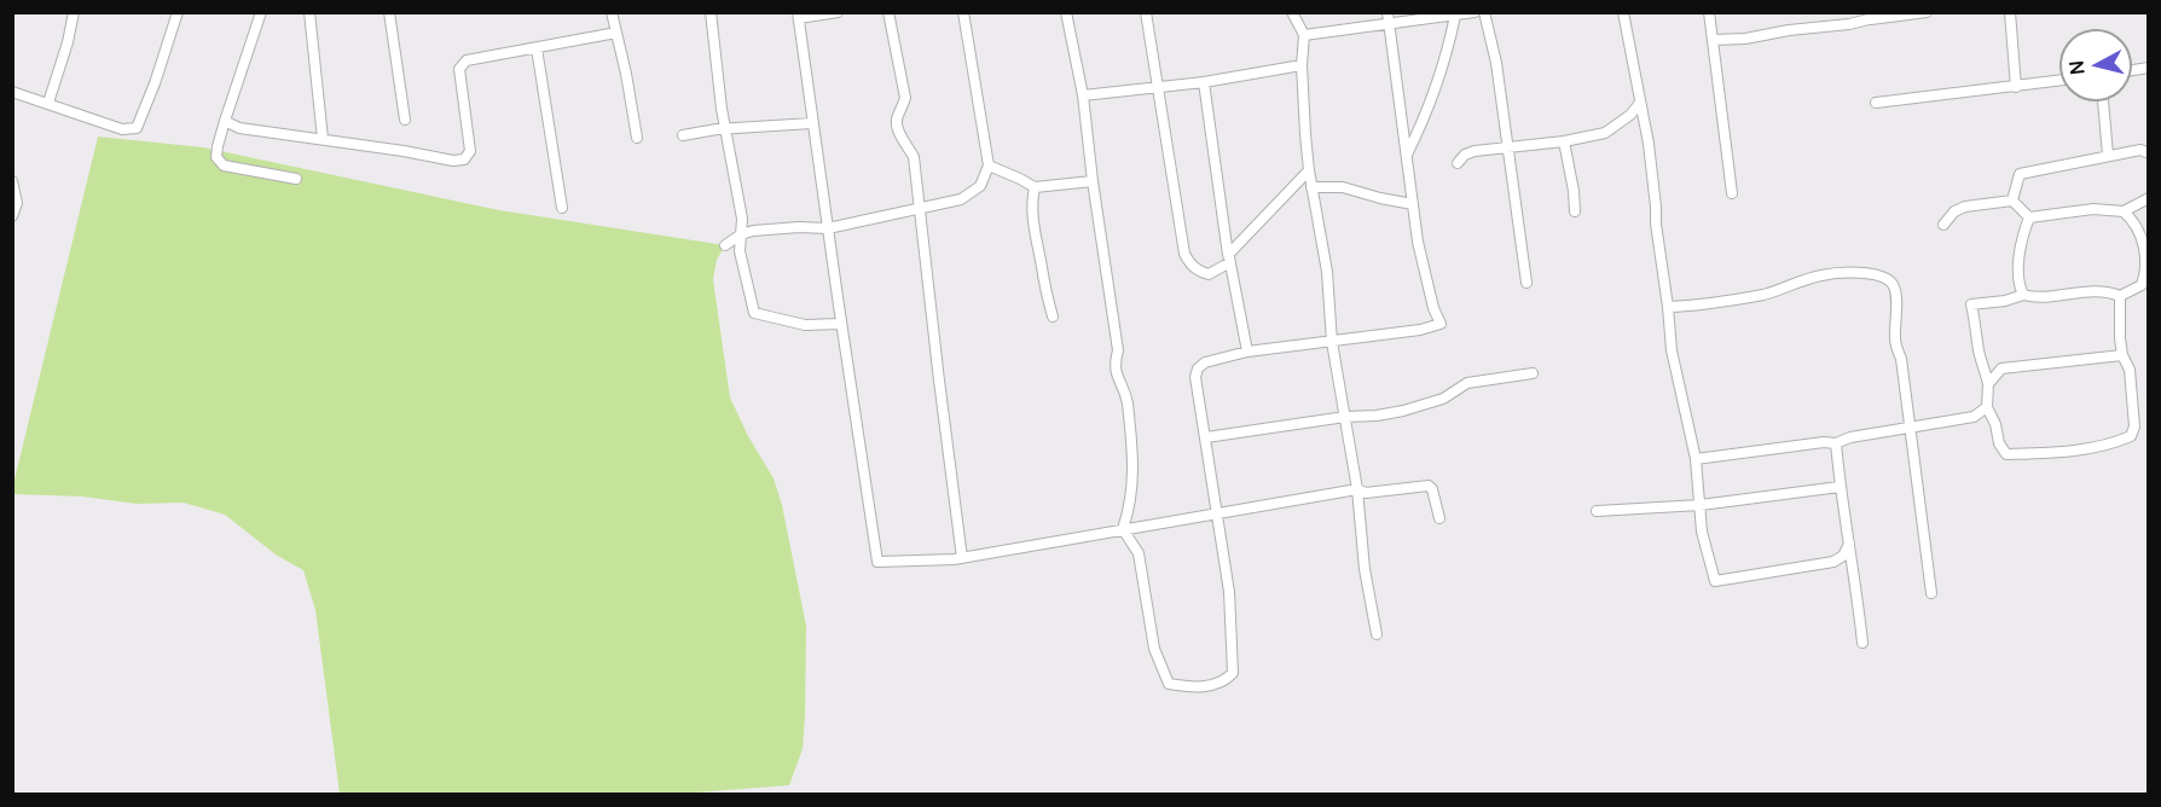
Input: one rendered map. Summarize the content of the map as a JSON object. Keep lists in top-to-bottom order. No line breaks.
{"north":"left"}
